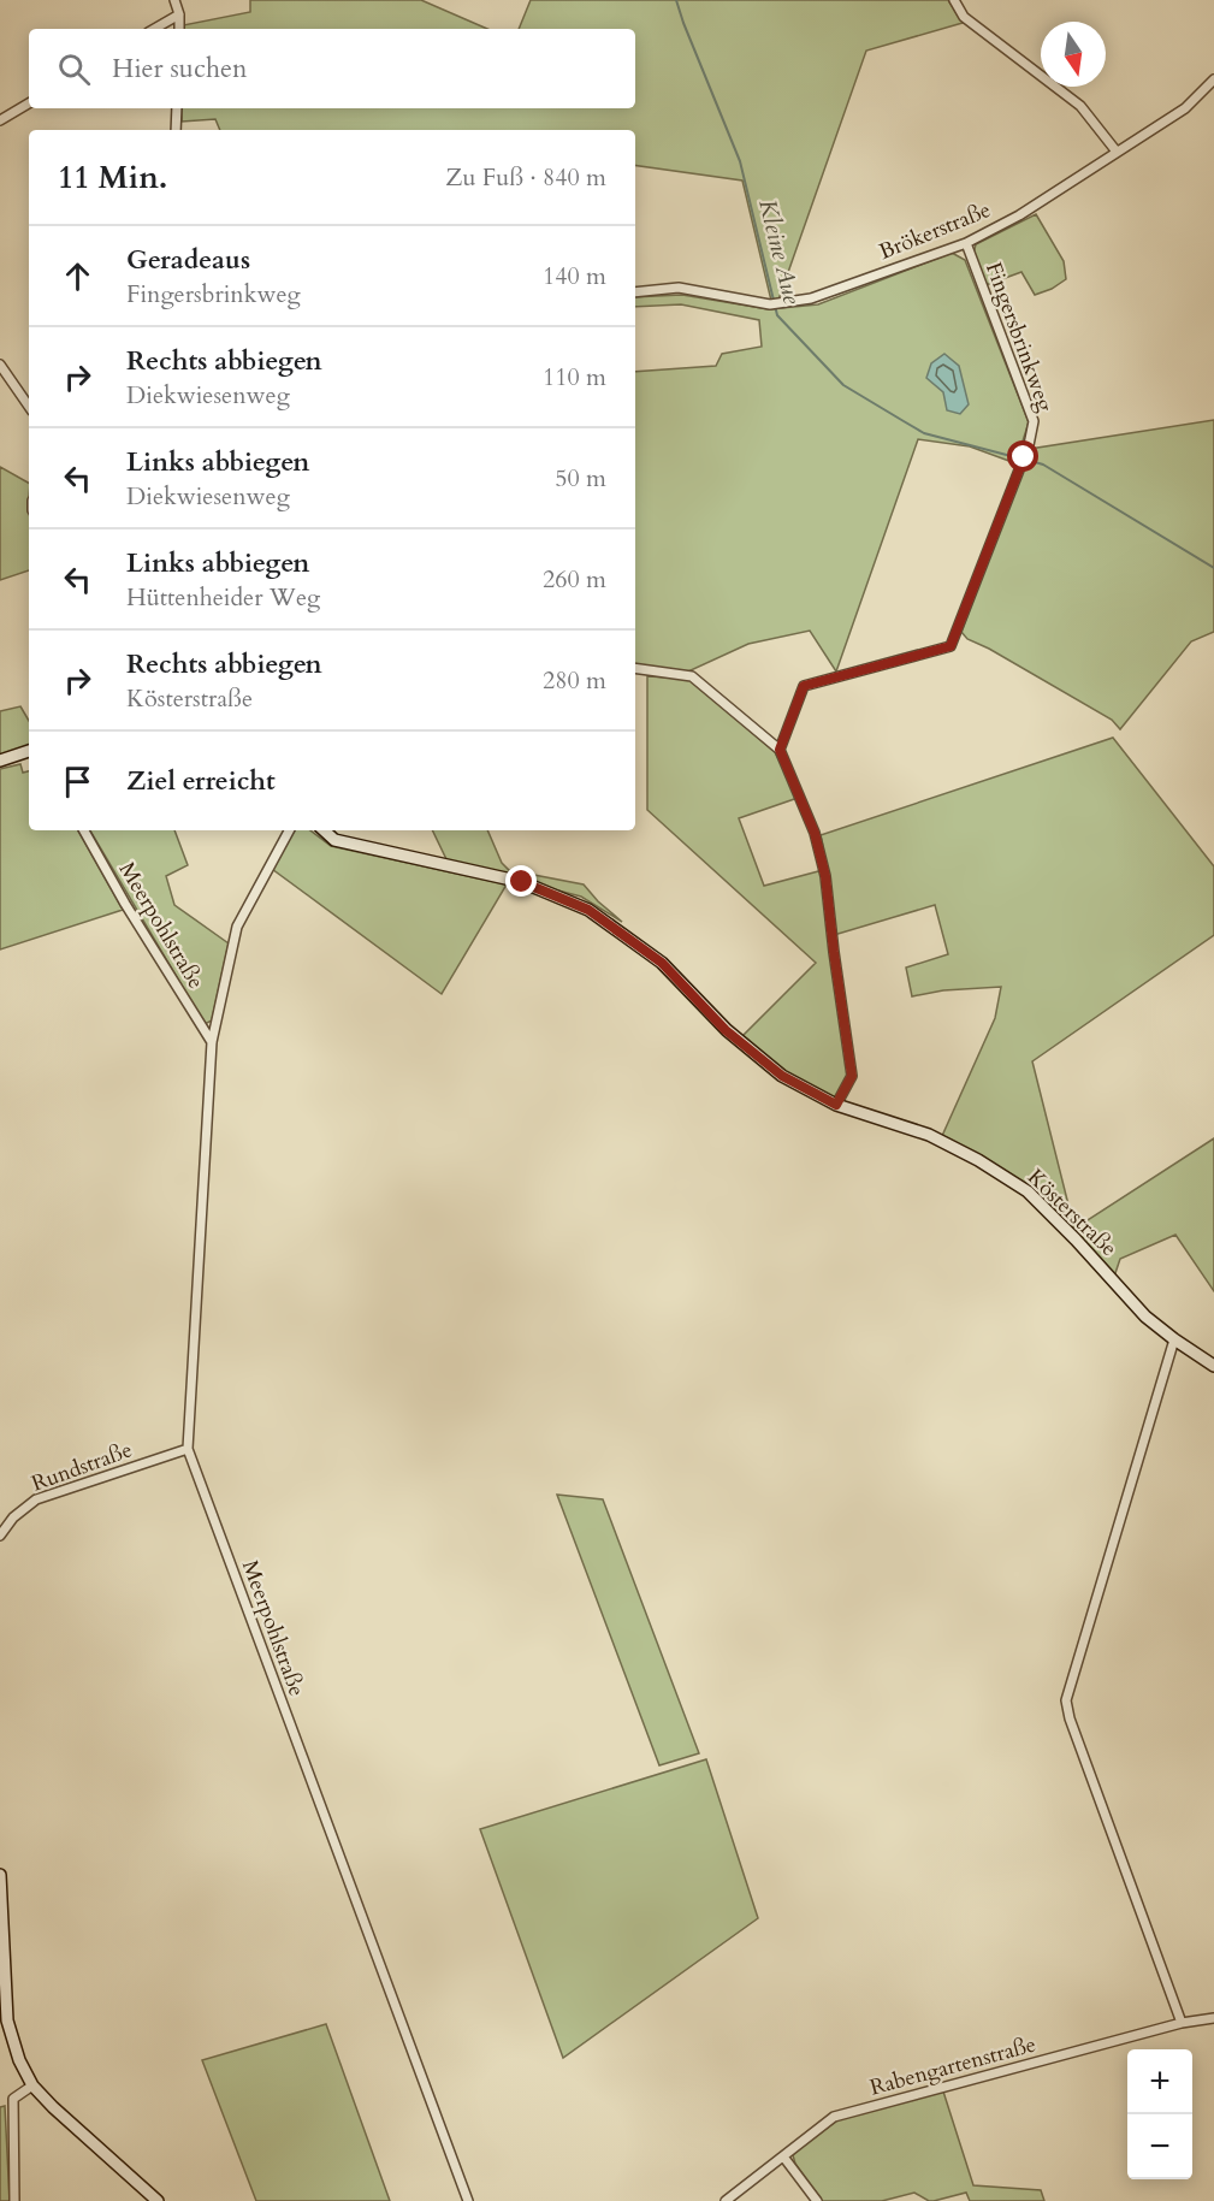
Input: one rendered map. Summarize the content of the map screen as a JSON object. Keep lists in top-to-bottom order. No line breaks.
{"streets":{"main road":["Kösterstraße"],"street":["Brökerstraße","Fingersbrinkweg","Meerpohlstraße","Rundstraße","Rabengartenstraße"]},"crossings":[["Brökerstraße","Fingersbrinkweg"],["Meerpohlstraße","Rundstraße"]],"water":["Kleine Aue"],"north":"bottom","page":{"search":"Hier suchen","heading":["11 Min.","Zu Fuß · 840 m"],"list":[["Geradeaus","Fingersbrinkweg","140 m"],["Rechts abbiegen","Diekwiesenweg","110 m"],["Links abbiegen","Diekwiesenweg","50 m"],["Links abbiegen","Hüttenheider Weg","260 m"],["Rechts abbiegen","Kösterstraße","280 m"],"Ziel erreicht"],"map_buttons":["+","−"]}}
